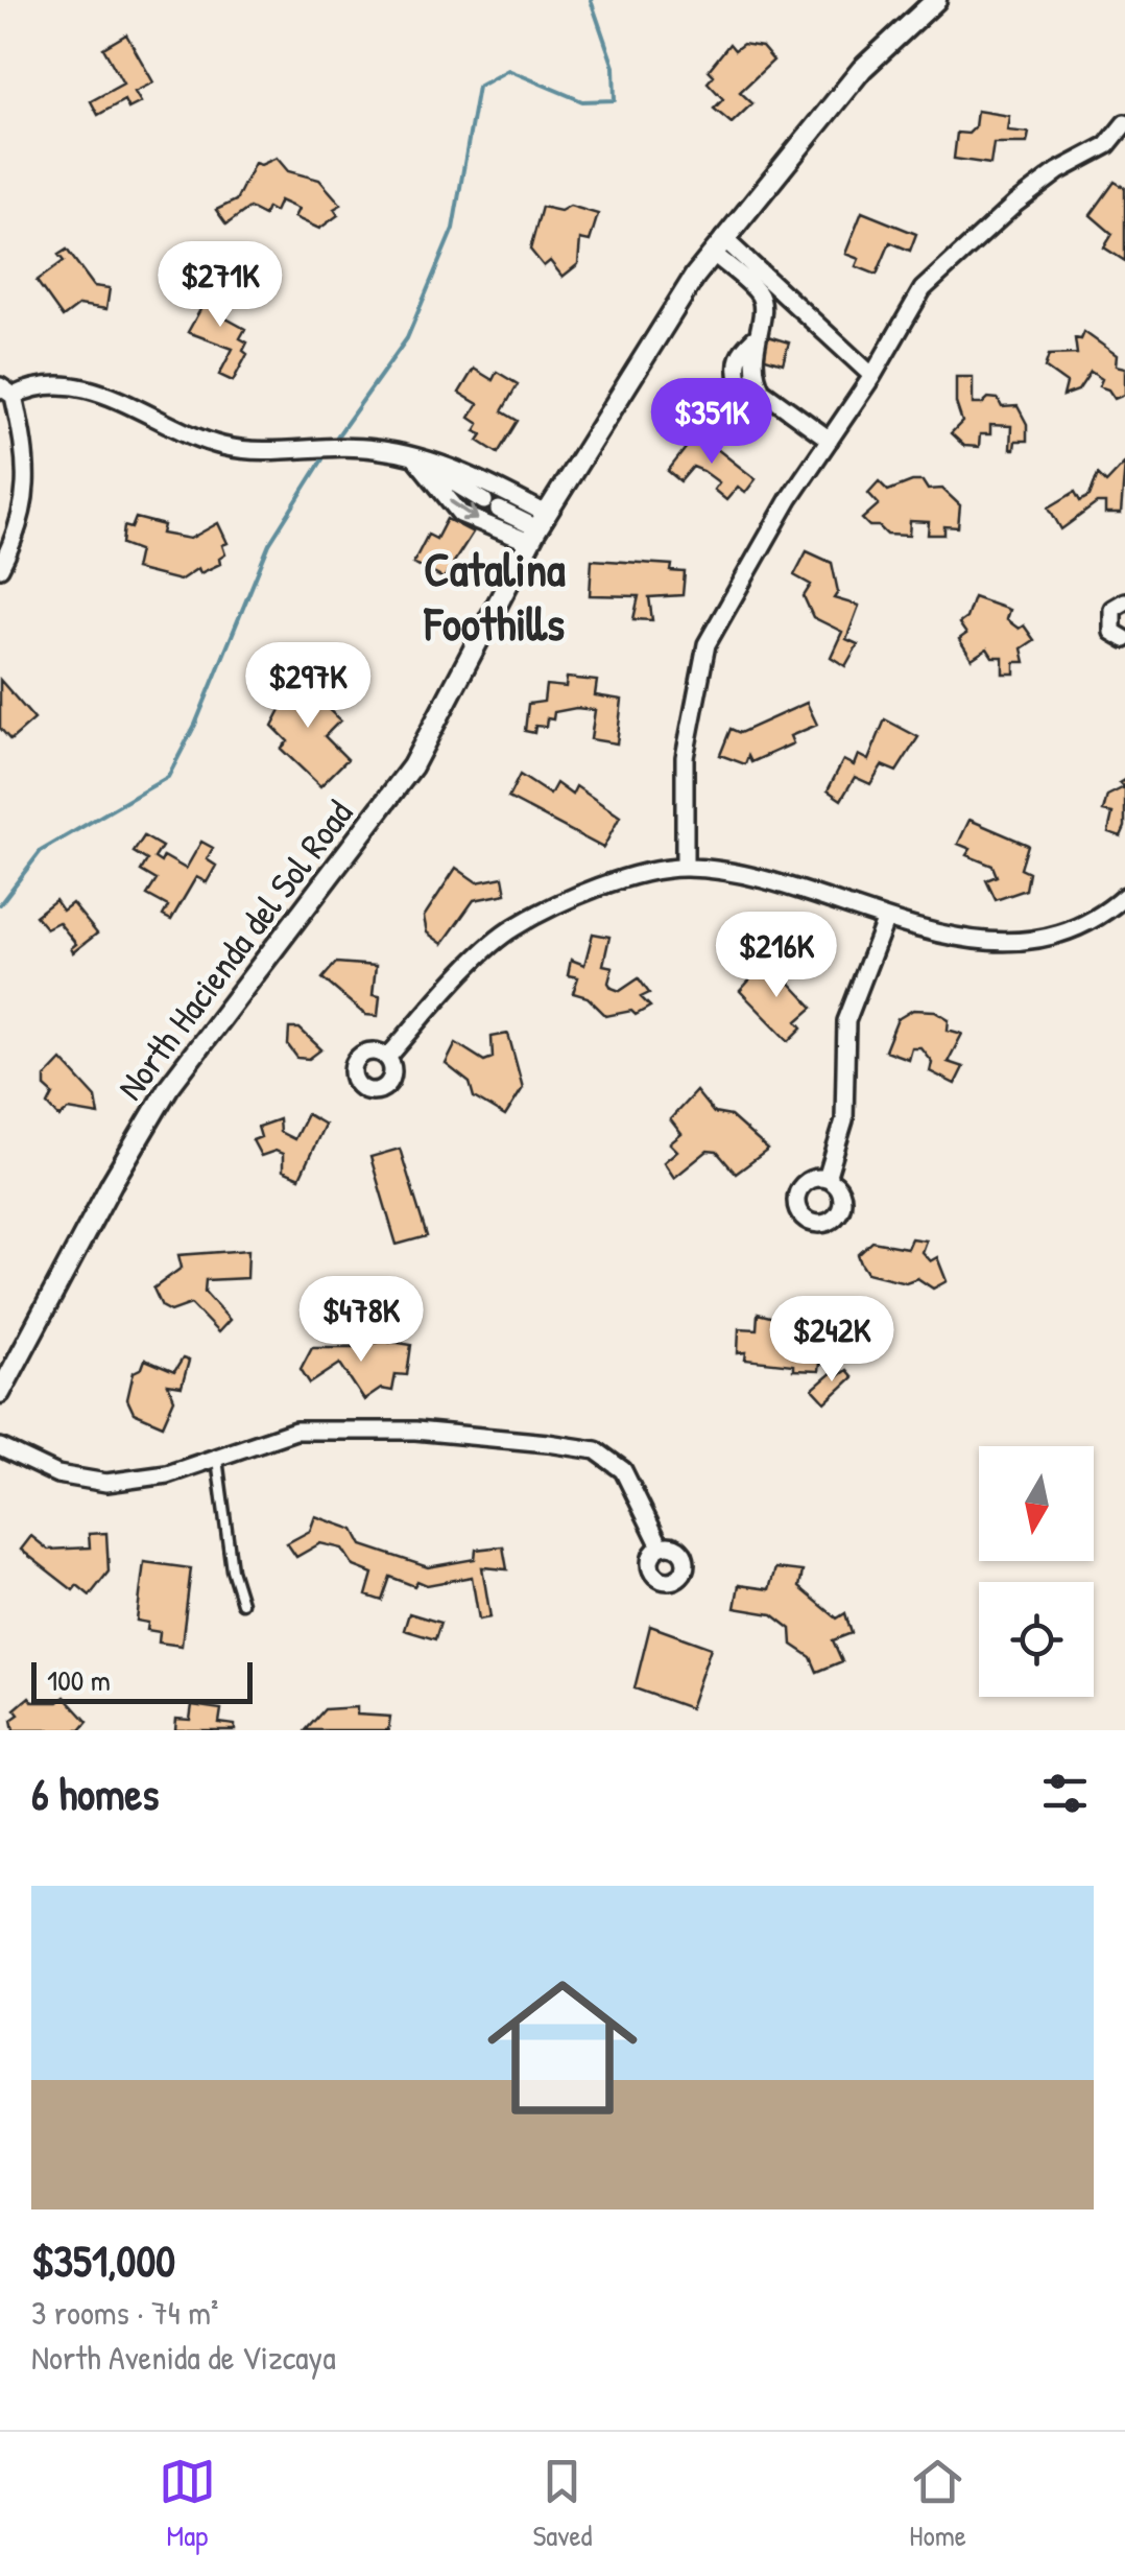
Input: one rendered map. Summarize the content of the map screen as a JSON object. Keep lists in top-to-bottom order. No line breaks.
{"streets":{"street":["North Hacienda del Sol Road"]},"districts":["Catalina Foothills"],"scale_bar":"100 m","north":"bottom","page":{"price":["$271K","$351K","$297K","$216K","$478K","$242K"],"scale":"100 m","heading":"6 homes","list":[{"name":"$351,000","note":"3 rooms · 74 m² · North Avenida de Vizcaya"}],"tabs":["Map","Saved","Home"]}}
